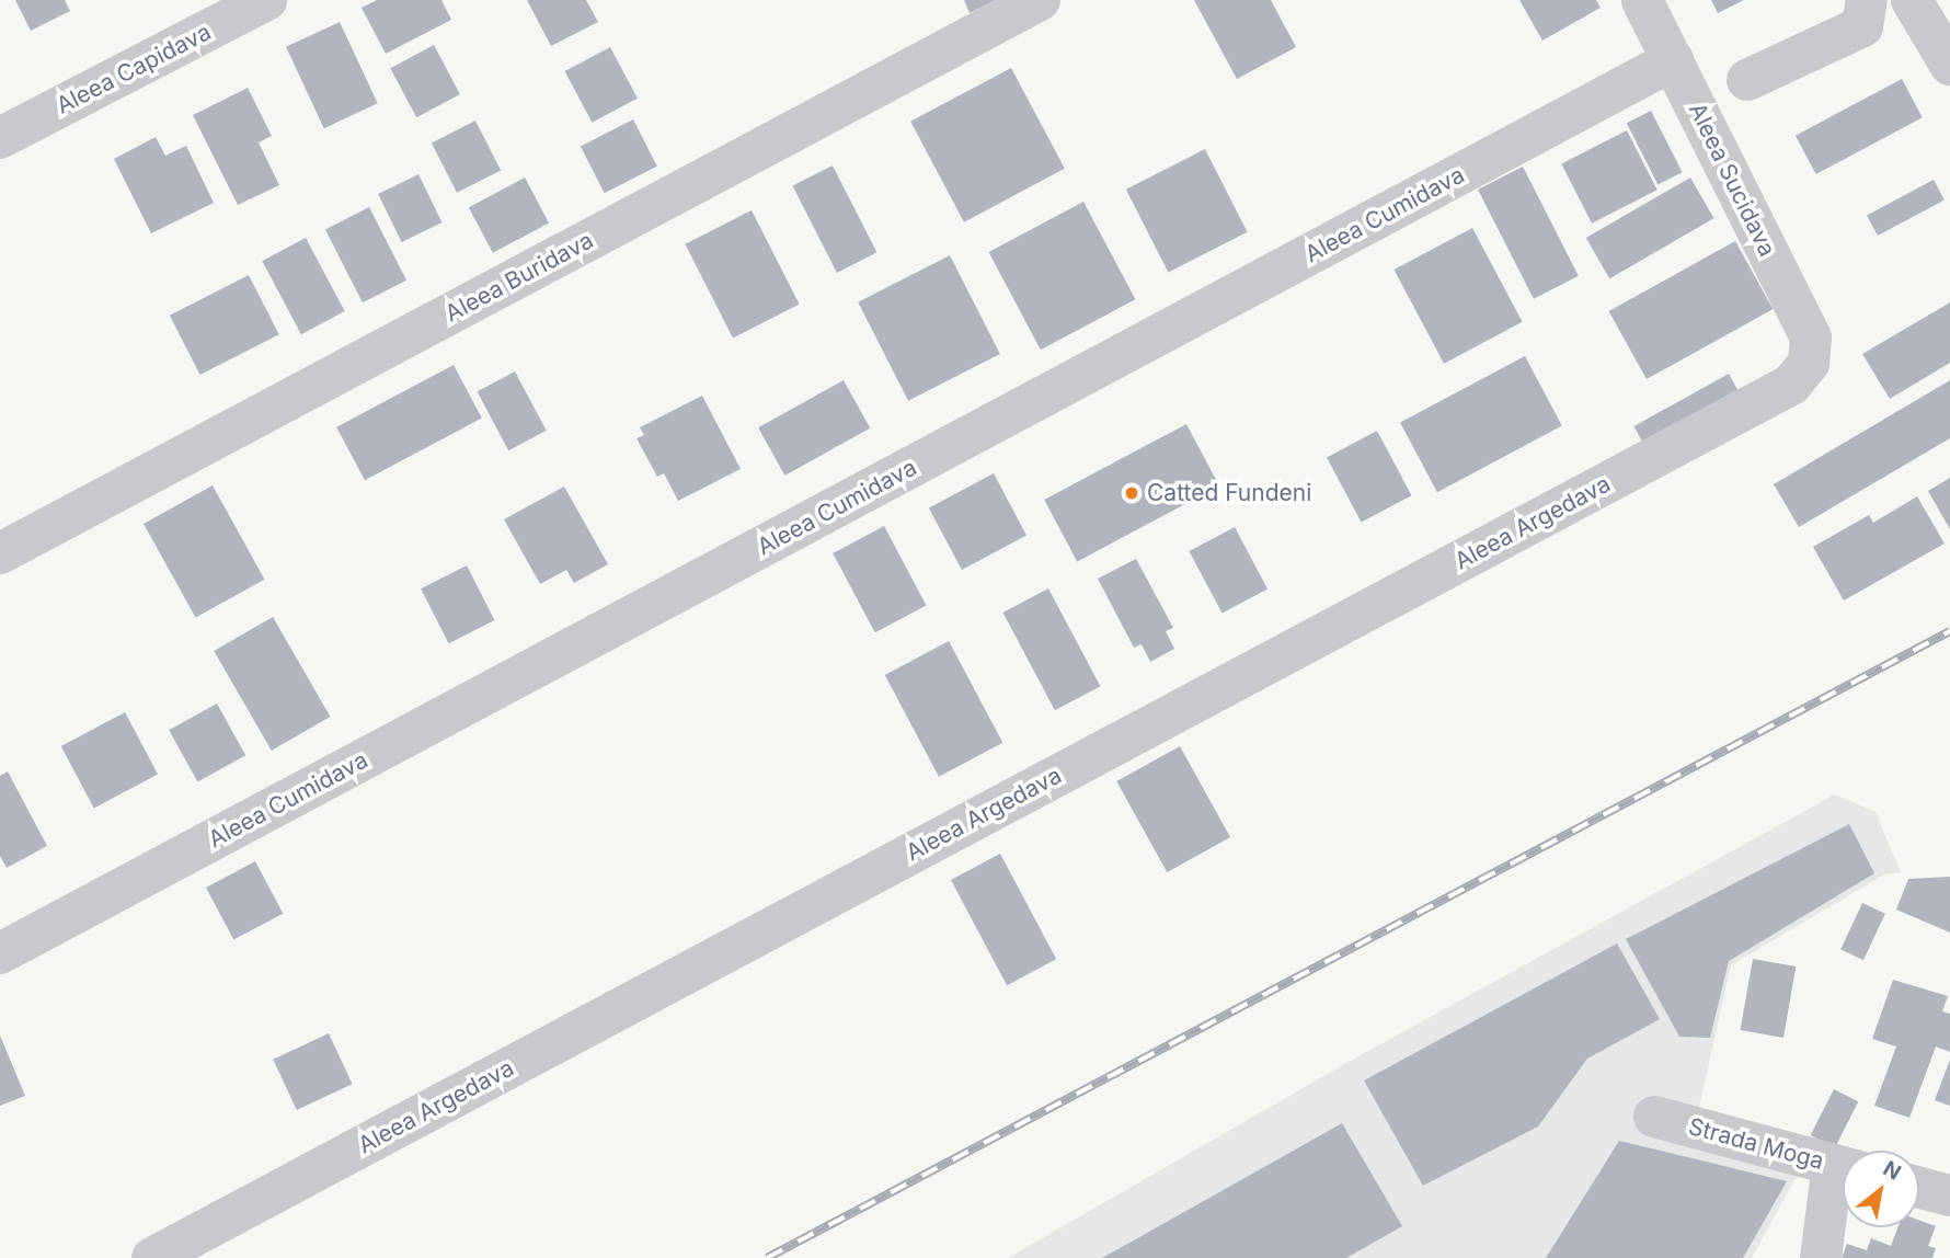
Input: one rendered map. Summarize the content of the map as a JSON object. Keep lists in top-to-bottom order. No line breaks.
{"streets":{"street":["Aleea Capidava","Aleea Sucidava","Aleea Cumidava","Aleea Buridava","Aleea Argedava","Strada Moga"]},"crossings":[["Aleea Sucidava","Aleea Cumidava"],["Aleea Sucidava","Aleea Argedava"]],"places":["Catted Fundeni"],"north":"top right"}
